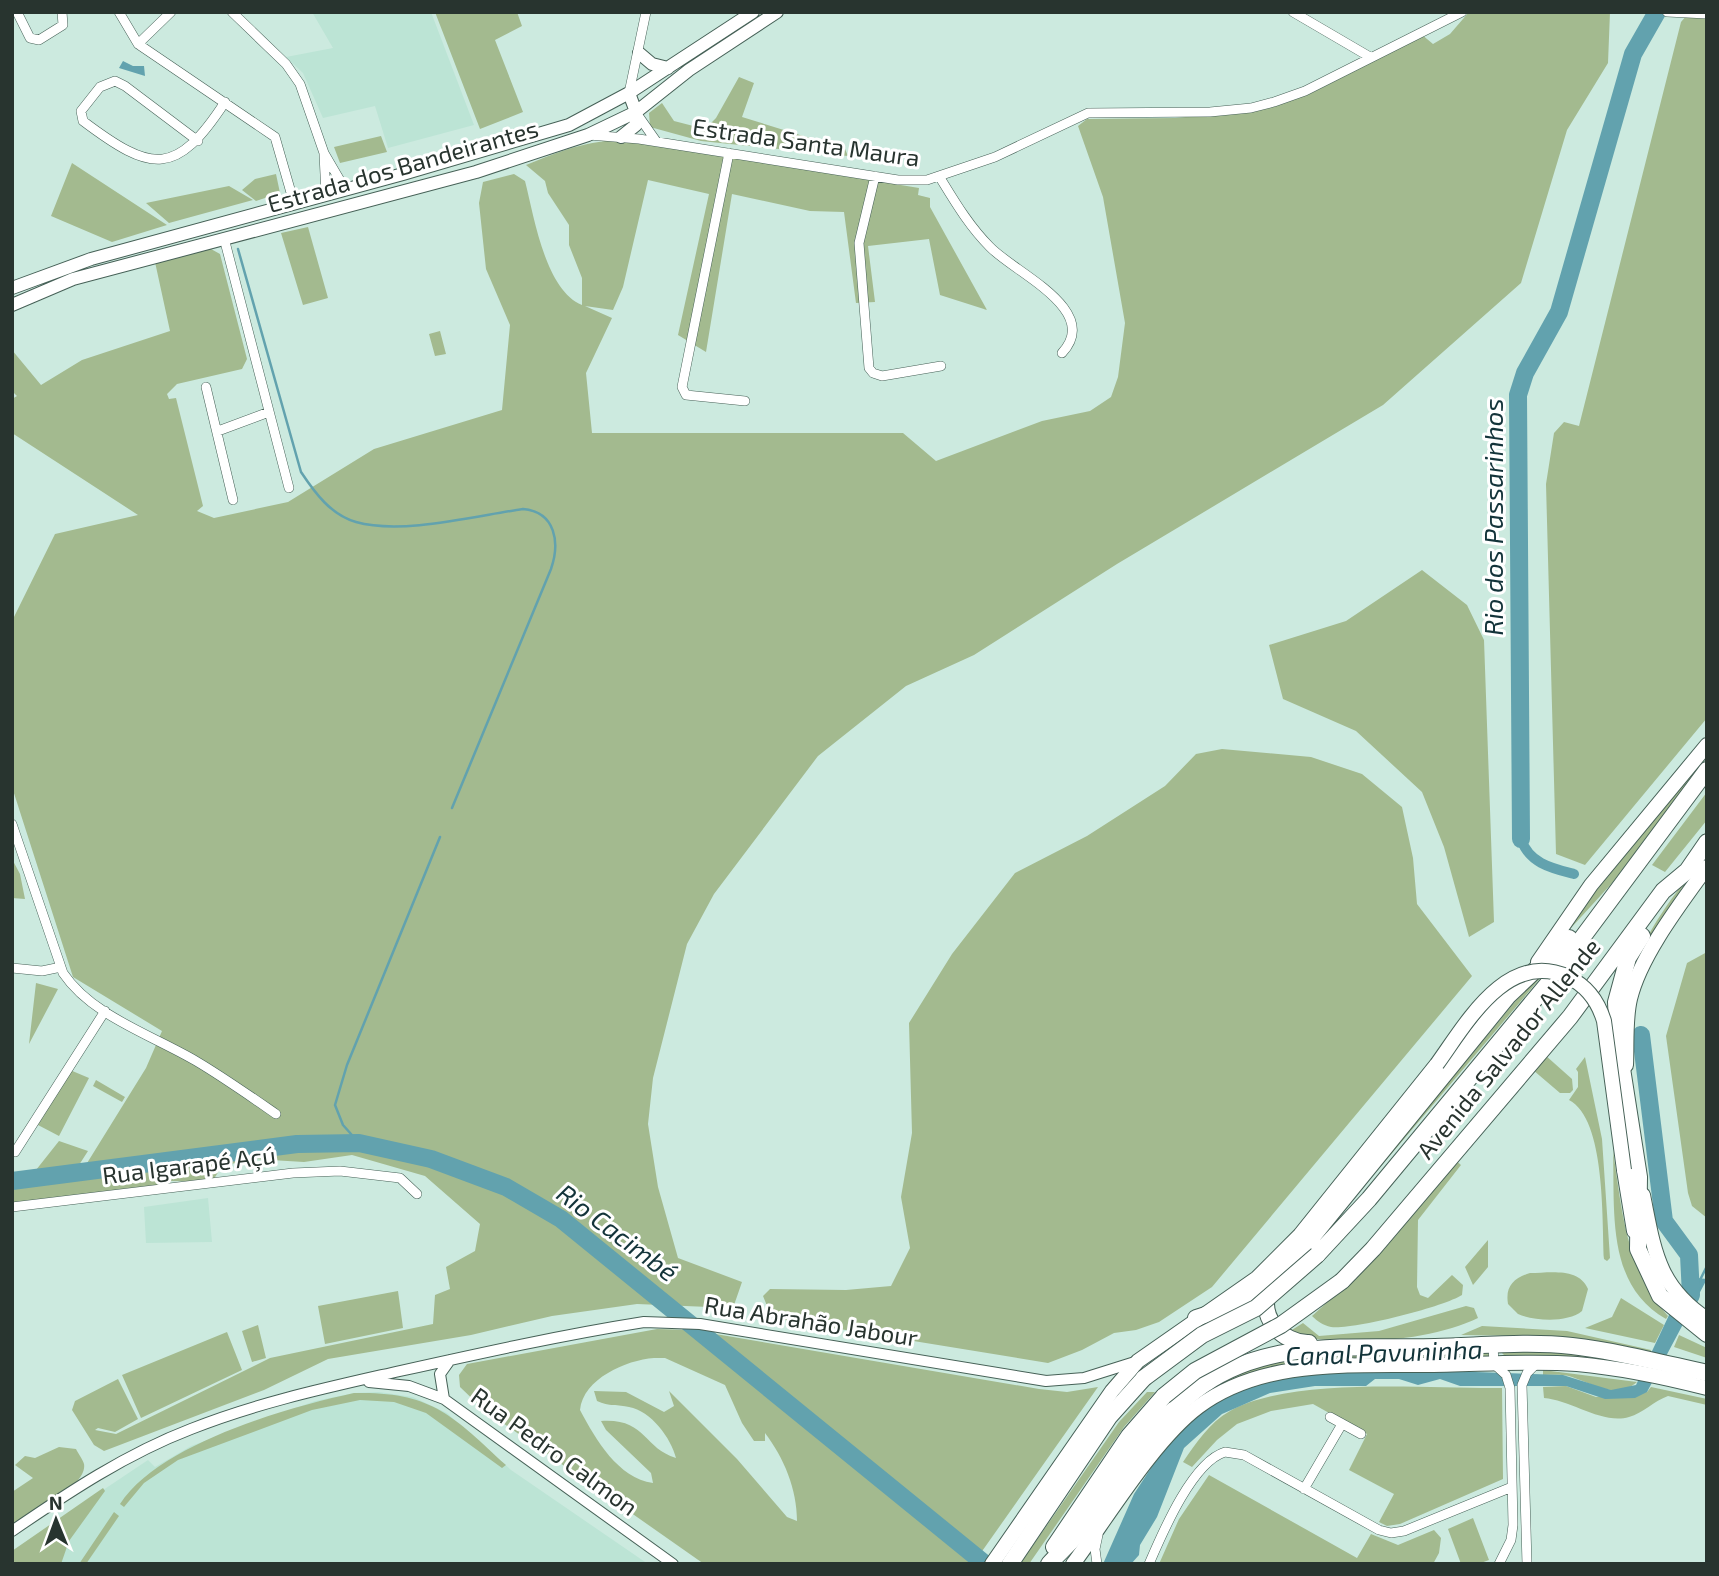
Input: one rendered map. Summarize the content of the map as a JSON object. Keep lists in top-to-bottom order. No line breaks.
{"streets":{"highway":["Avenida Salvador Allende"],"main road":["Estrada dos Bandeirantes"],"street":["Estrada Santa Maura","Rua Igarapé Açú","Rua Abrahão Jabour","Rua Pedro Calmon"]},"crossings":[["Estrada Santa Maura","Estrada dos Bandeirantes"],["Rua Abrahão Jabour","Rua Pedro Calmon"]],"water":["Rio dos Passarinhos","Rio Cacimbé","Canal Pavuninha"],"north":"top"}
